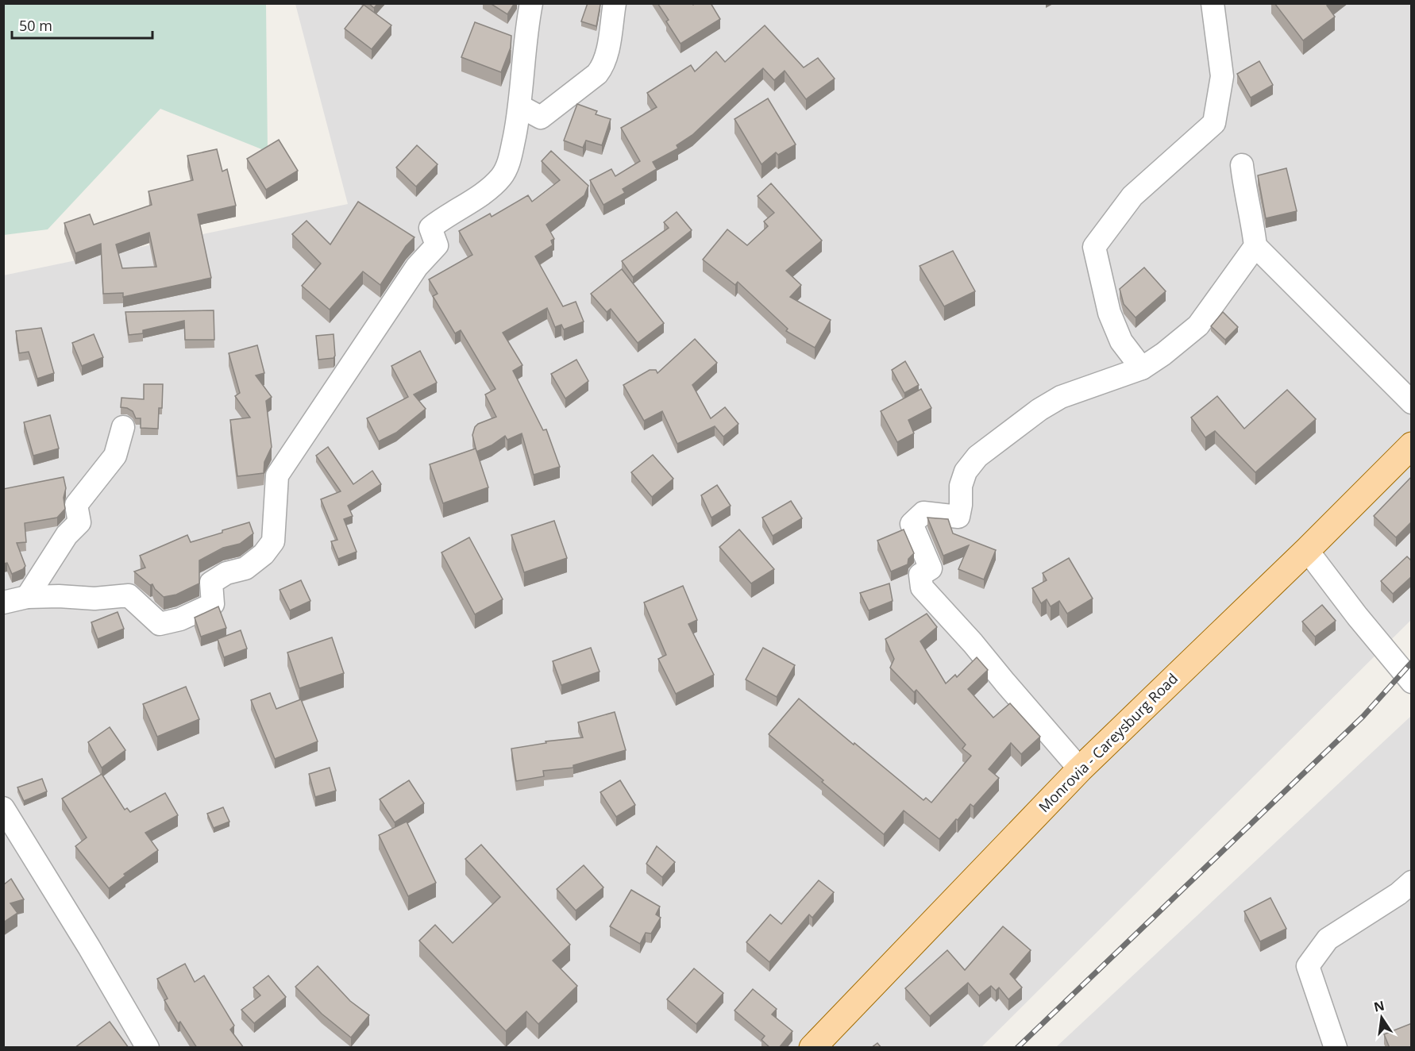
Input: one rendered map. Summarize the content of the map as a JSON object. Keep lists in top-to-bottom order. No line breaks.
{"streets":{"main road":["Monrovia - Careysburg Road"]},"scale_bar":"50 m","north":"top"}
